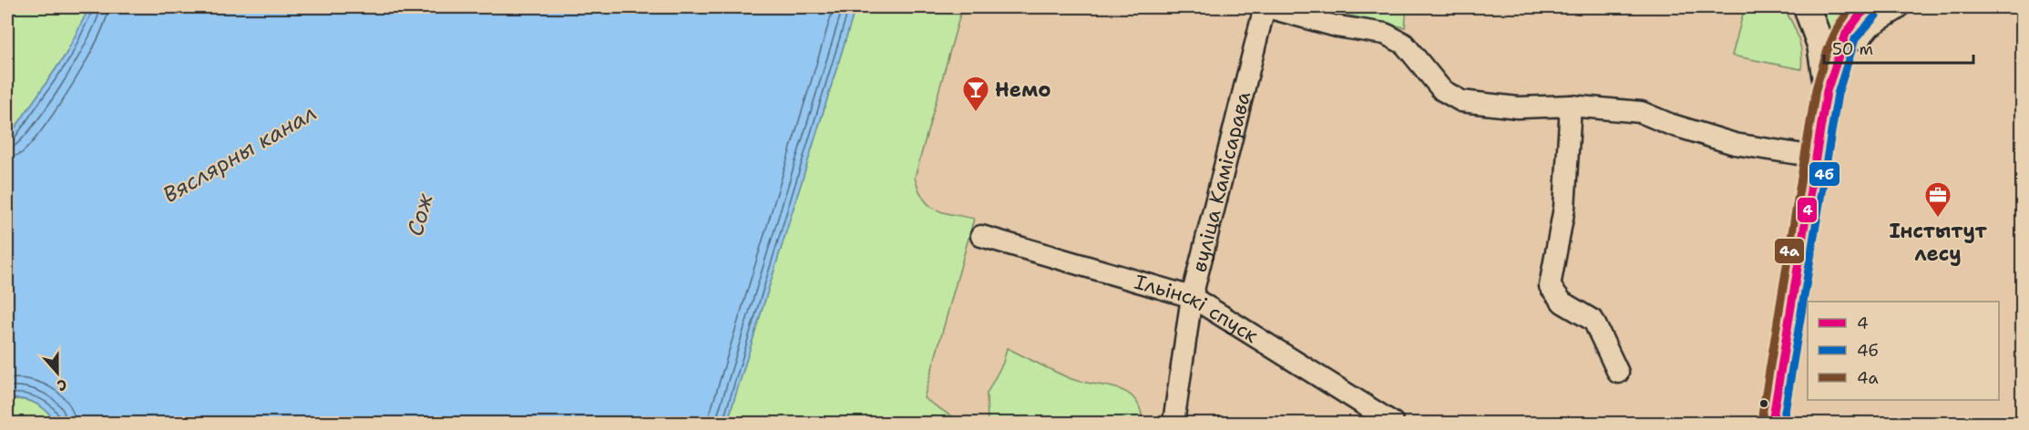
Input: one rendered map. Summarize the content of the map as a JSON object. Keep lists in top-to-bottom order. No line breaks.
{"streets":{"street":["вуліца Камісарава","Ільінскі спуск"]},"crossings":[["вуліца Камісарава","Ільінскі спуск"]],"water":["Вяслярны канал","Сож"],"places":{"bar":["Немо"],"office":["Інстытут лесу"]},"lines":["transit line 4","transit line 4а","transit line 4б"],"legend":["4","4б","4а"],"scale_bar":"50 m","north":"bottom"}
